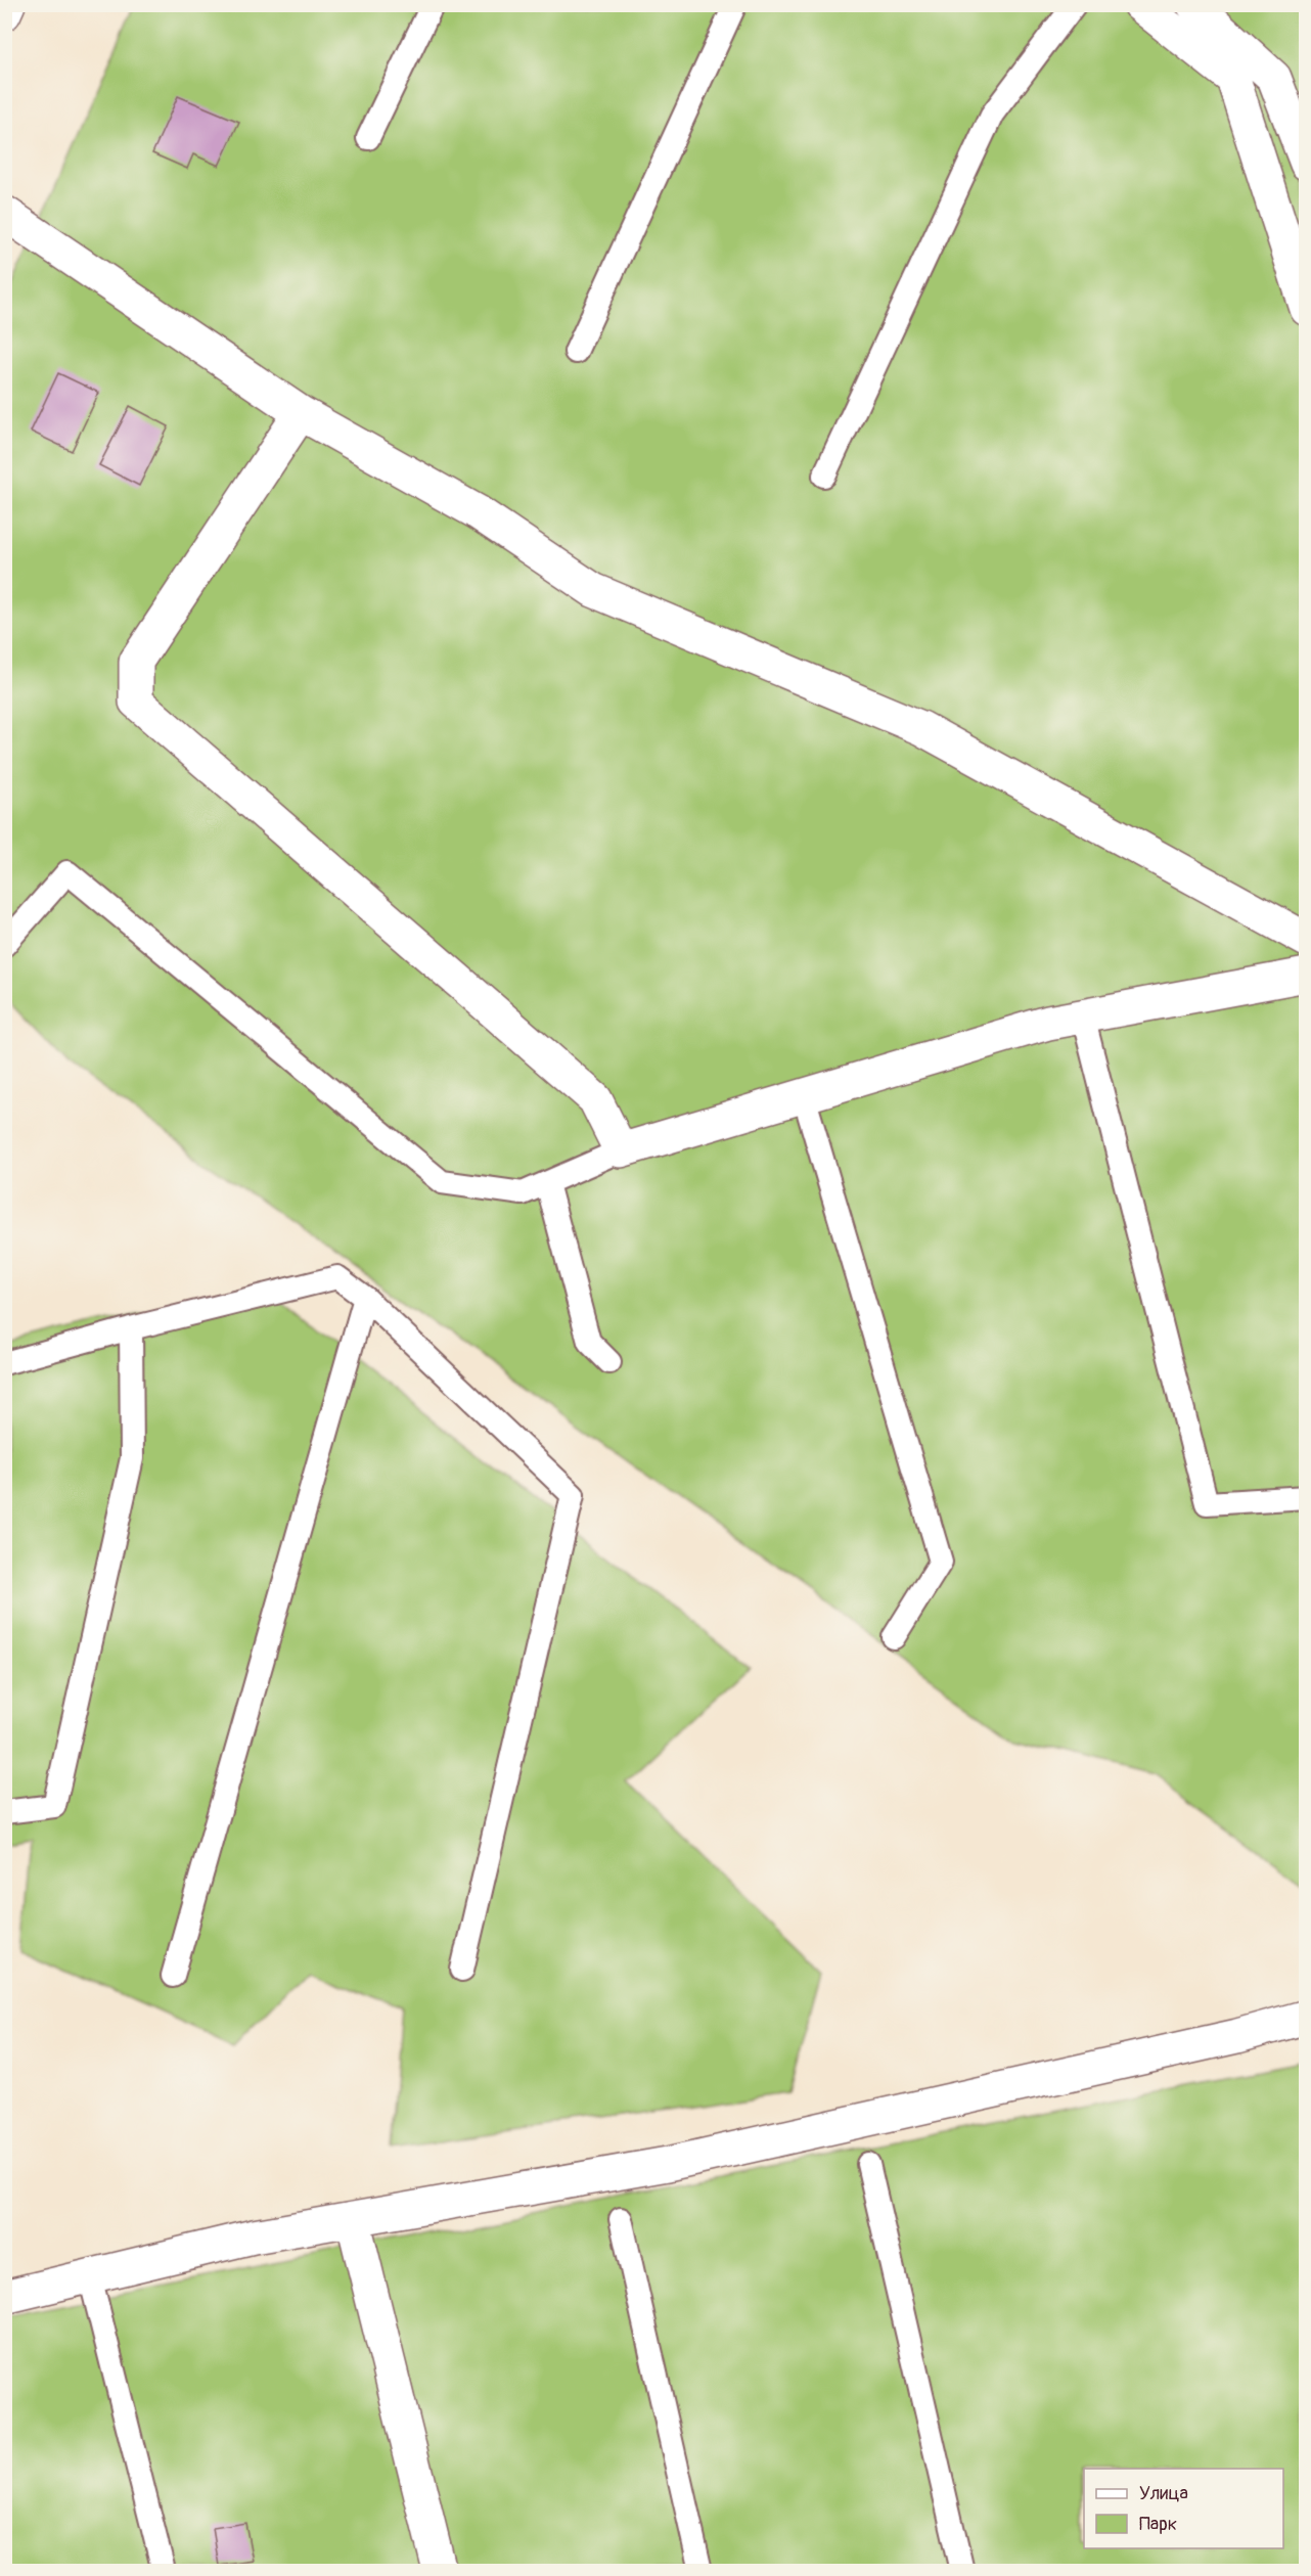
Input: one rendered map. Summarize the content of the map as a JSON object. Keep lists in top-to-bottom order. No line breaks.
{"legend":["Улица","Парк"]}
